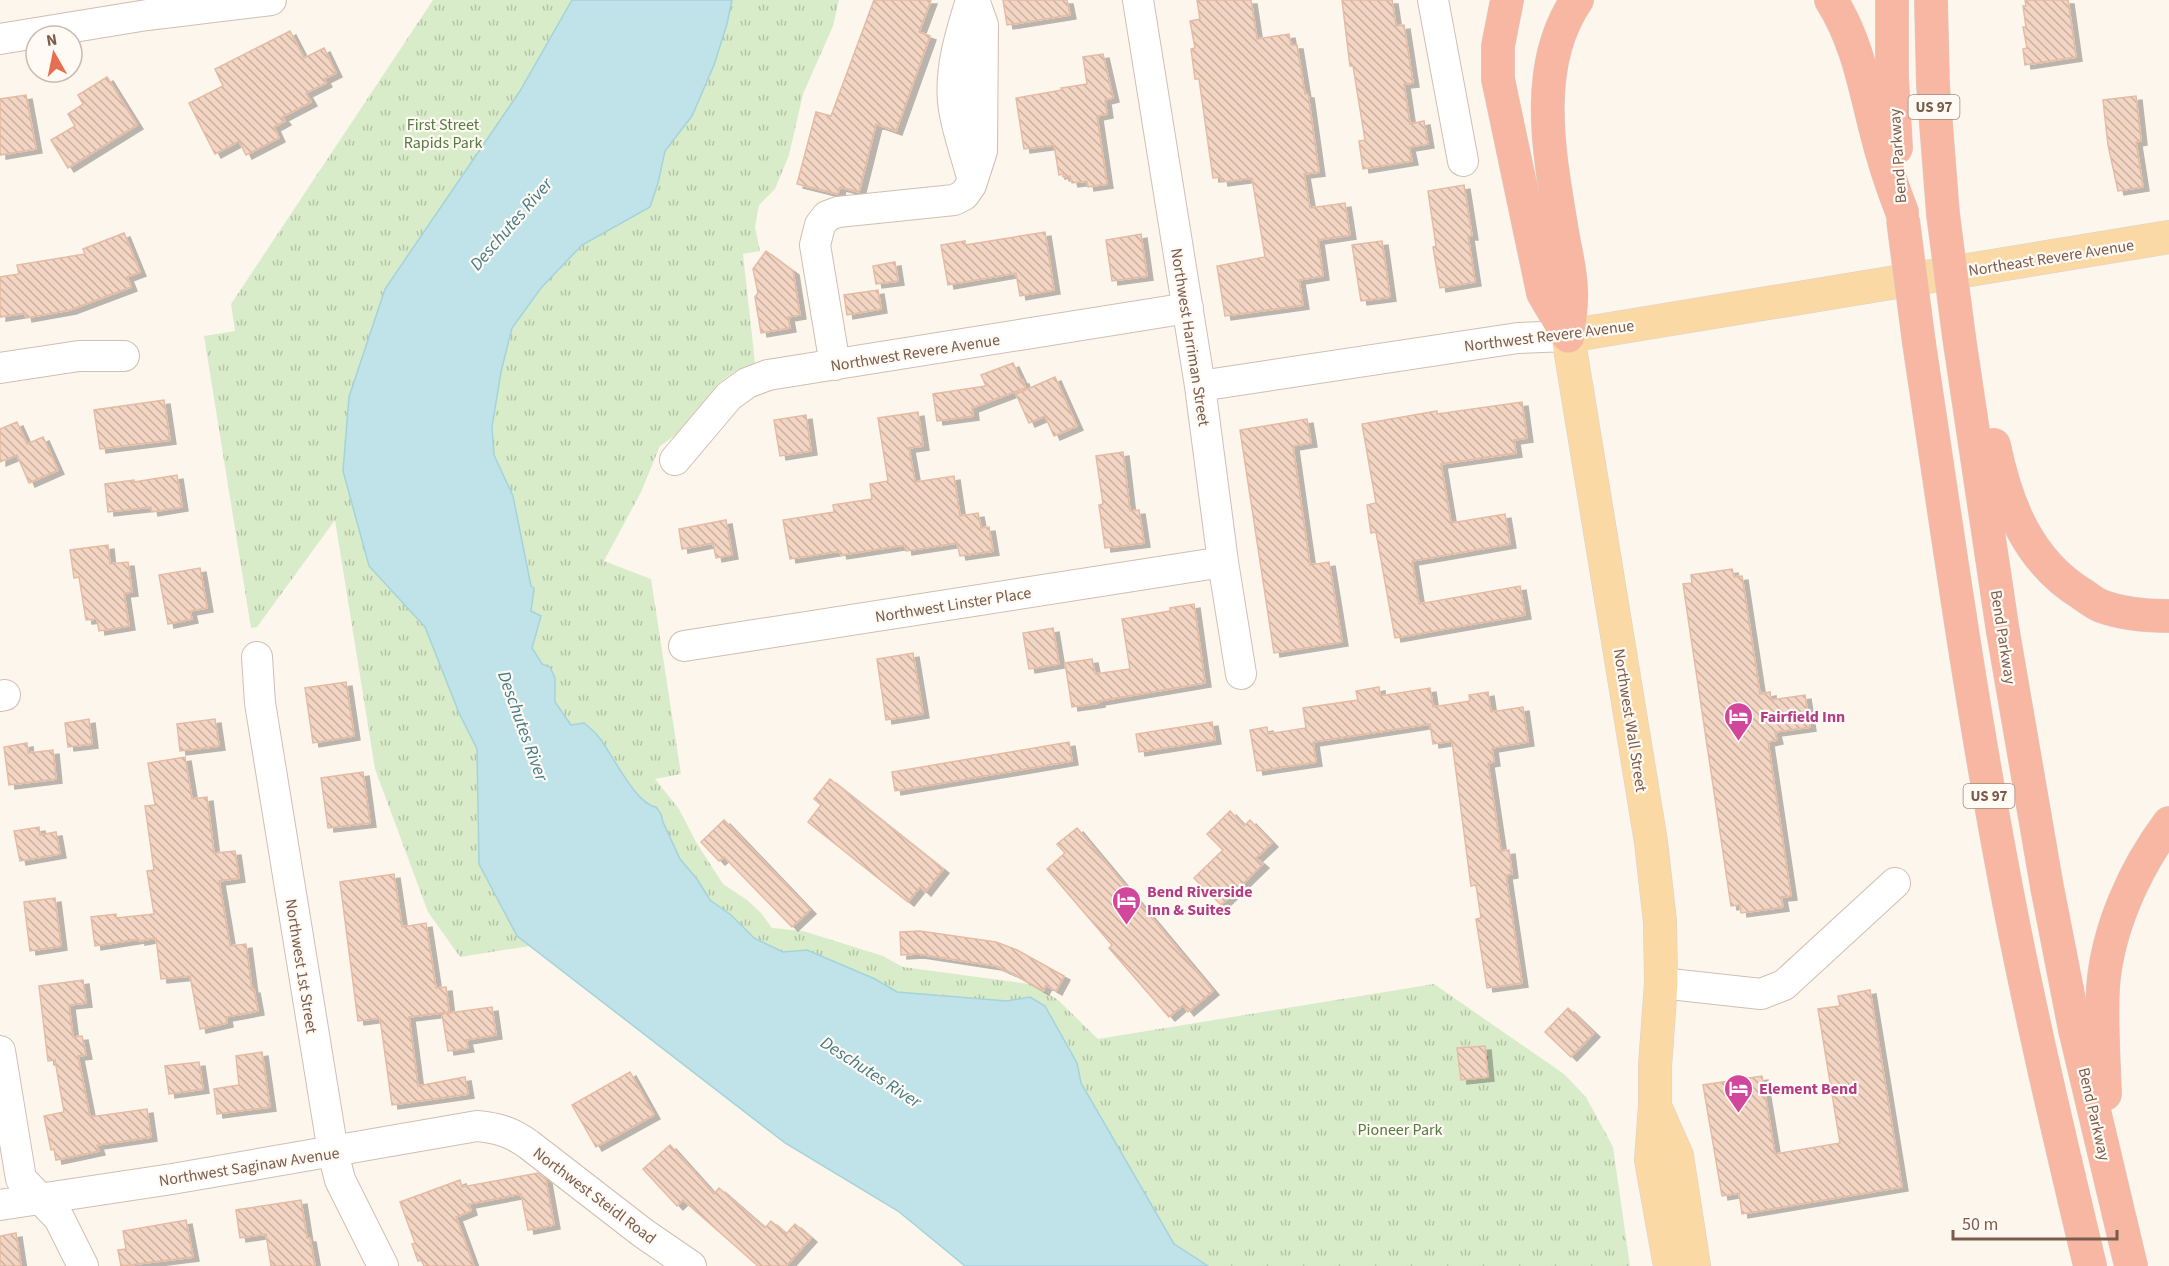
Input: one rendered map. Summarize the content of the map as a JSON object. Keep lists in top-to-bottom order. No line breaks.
{"streets":{"highway":["US 97","Bend Parkway"],"main road":["Northeast Revere Avenue","Northwest Revere Avenue","Northwest Wall Street"],"street":["Northwest Harriman Street","Northwest Linster Place","Northwest 1st Street","Northwest Saginaw Avenue","Northwest Steidl Road"]},"crossings":[["Northeast Revere Avenue","Northwest Revere Avenue"],["Northwest Revere Avenue","Northwest Harriman Street"],["Northwest Revere Avenue","Northwest Wall Street"],["Northwest Harriman Street","Northwest Linster Place"],["Northwest 1st Street","Northwest Saginaw Avenue"],["Northwest Saginaw Avenue","Northwest Steidl Road"]],"water":["Deschutes River"],"parks":["First Street Rapids Park","Pioneer Park"],"places":{"hotel":["Fairfield Inn","Bend Riverside Inn & Suites","Element Bend"]},"scale_bar":"50 m","north":"top"}
